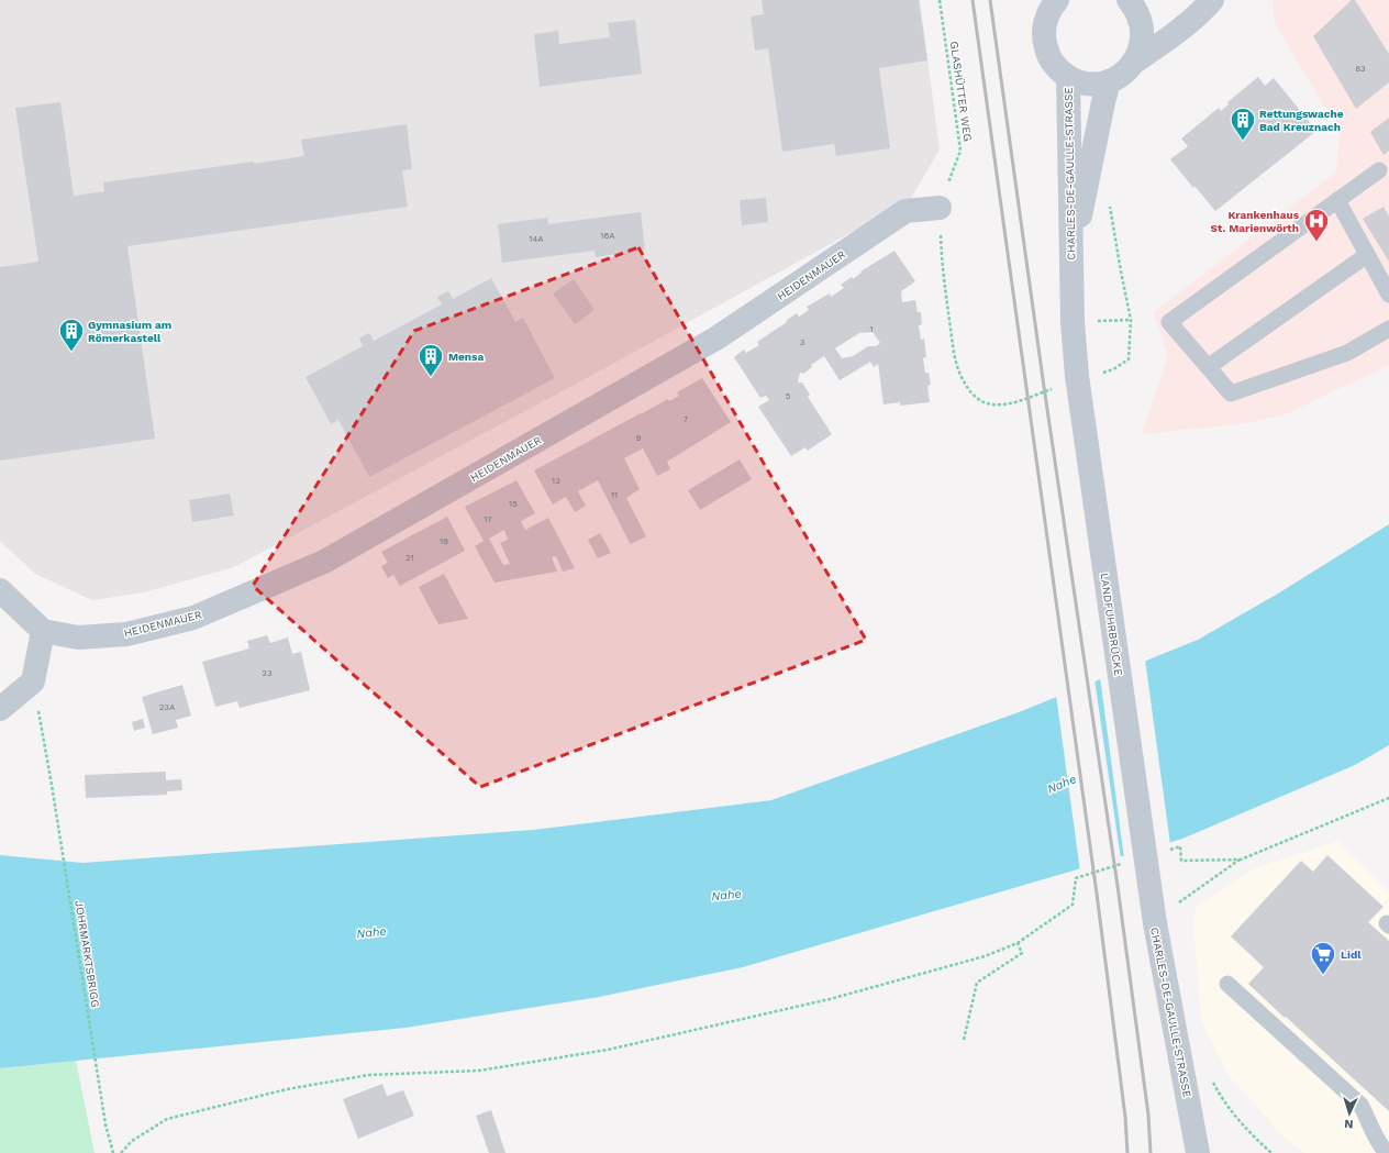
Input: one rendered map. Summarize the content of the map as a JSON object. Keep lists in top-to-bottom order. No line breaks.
{"streets":{"street":["CHARLES-DE-GAULLE-STRASSE","HEIDENMAUER","LANDFUHRBRÜCKE"],"path":["GLASHÜTTER WEG","JOHRMARKTSBRIGG"]},"crossings":[["GLASHÜTTER WEG","HEIDENMAUER"],["CHARLES-DE-GAULLE-STRASSE","LANDFUHRBRÜCKE"]],"water":["Nahe"],"places":{"building":["Rettungswache Bad Kreuznach","Gymnasium am Römerkastell","Mensa"],"hospital":["Krankenhaus St. Marienwörth"],"supermarket":["Lidl"]},"house_numbers":["83","16A","14A","1","3","5","7","9","13","11","15","17","19","21","23","23A"],"north":"bottom"}
